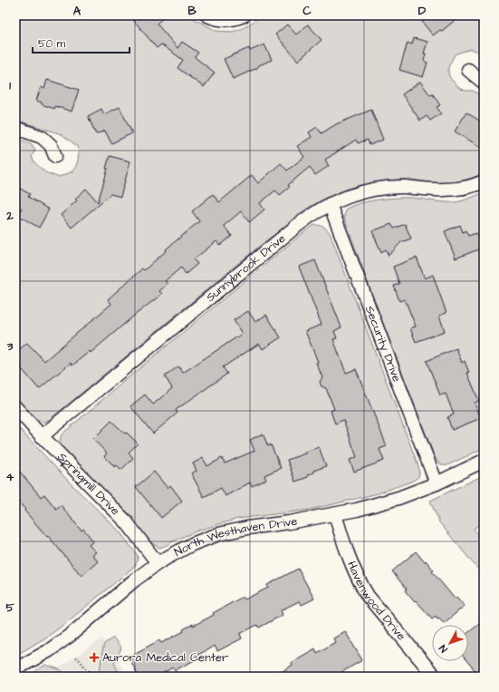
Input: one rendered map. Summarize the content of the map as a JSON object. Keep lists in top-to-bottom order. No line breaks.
{"streets":{"street":["Sunnybrook Drive","Security Drive","Springmill Drive","North Westhaven Drive","Havenwood Drive"]},"crossings":[["Sunnybrook Drive","Security Drive"],["Sunnybrook Drive","Springmill Drive"],["Security Drive","North Westhaven Drive"],["Springmill Drive","North Westhaven Drive"],["North Westhaven Drive","Havenwood Drive"]],"places":{"health":["Aurora Medical Center"]},"scale_bar":"50 m","north":"bottom left","grid":{"columns":["A","B","C","D"],"rows":["1","2","3","4","5"]}}
